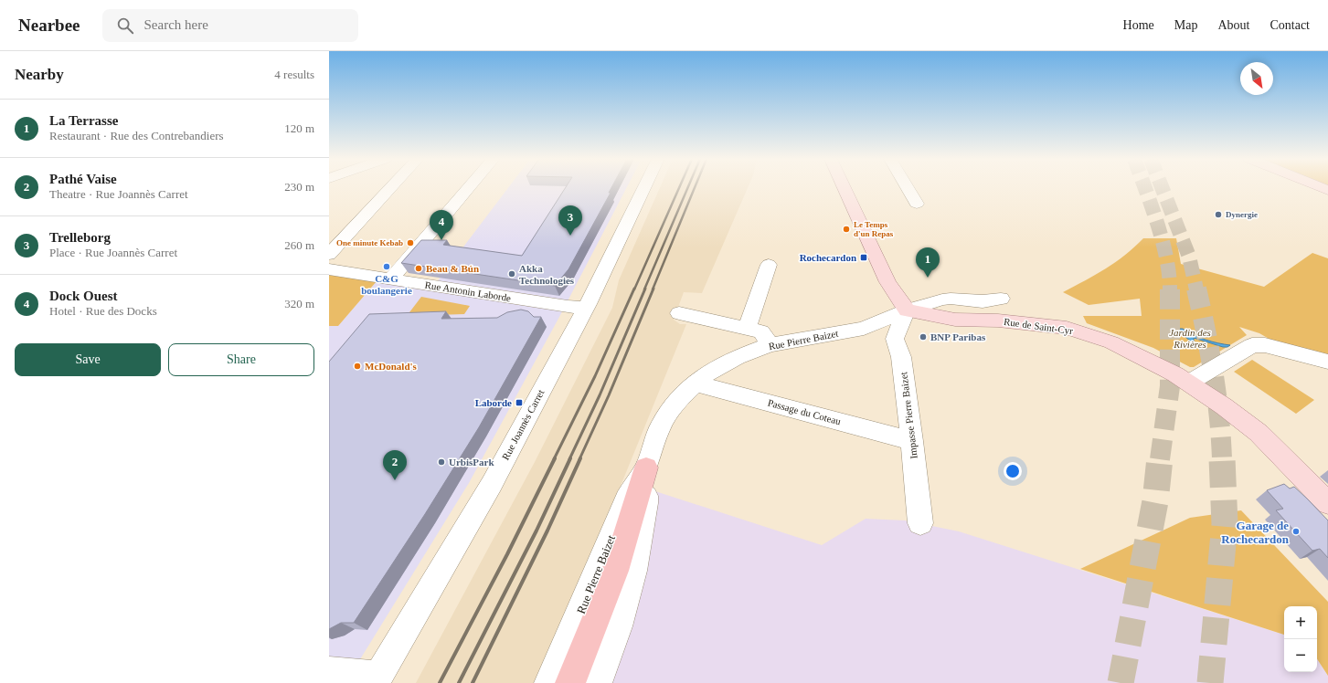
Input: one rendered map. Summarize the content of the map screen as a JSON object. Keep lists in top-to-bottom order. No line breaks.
{"streets":{"main road":["Rue de Saint-Cyr"],"street":["Rue Antonin Laborde","Rue Pierre Baizet","Passage du Coteau","Impasse Pierre Baizet","Rue Joannès Carret"]},"crossings":[["Rue Antonin Laborde","Rue Joannès Carret"],["Rue de Saint-Cyr","Rue Pierre Baizet"],["Rue de Saint-Cyr","Impasse Pierre Baizet"],["Rue Pierre Baizet","Passage du Coteau"],["Rue Pierre Baizet","Impasse Pierre Baizet"],["Passage du Coteau","Impasse Pierre Baizet"]],"parks":["Jardin des Rivières"],"places":{"other":["Dynergie","Le Temps d'un Repas","One minute Kebab","C&G boulangerie","Beau & Bún","Akka Technologies","BNP Paribas","McDonald's","UrbisPark","Garage de Rochecardon"],"transit":["Rochecardon","Laborde"]},"north":"bottom right","page":{"header":"Nearbee","search":"Search here","nav":["Home","Map","About","Contact"],"heading":["Nearby","4 results"],"list":[{"mark":"1","name":"La Terrasse","note":"Restaurant · Rue des Contrebandiers","value":"120 m"},{"mark":"2","name":"Pathé Vaise","note":"Theatre · Rue Joannès Carret","value":"230 m"},{"mark":"3","name":"Trelleborg","note":"Place · Rue Joannès Carret","value":"260 m"},{"mark":"4","name":"Dock Ouest","note":"Hotel · Rue des Docks","value":"320 m"}],"pins":["3","4","1","2"],"buttons":["Save","Share"],"map_buttons":["+","−"]}}
